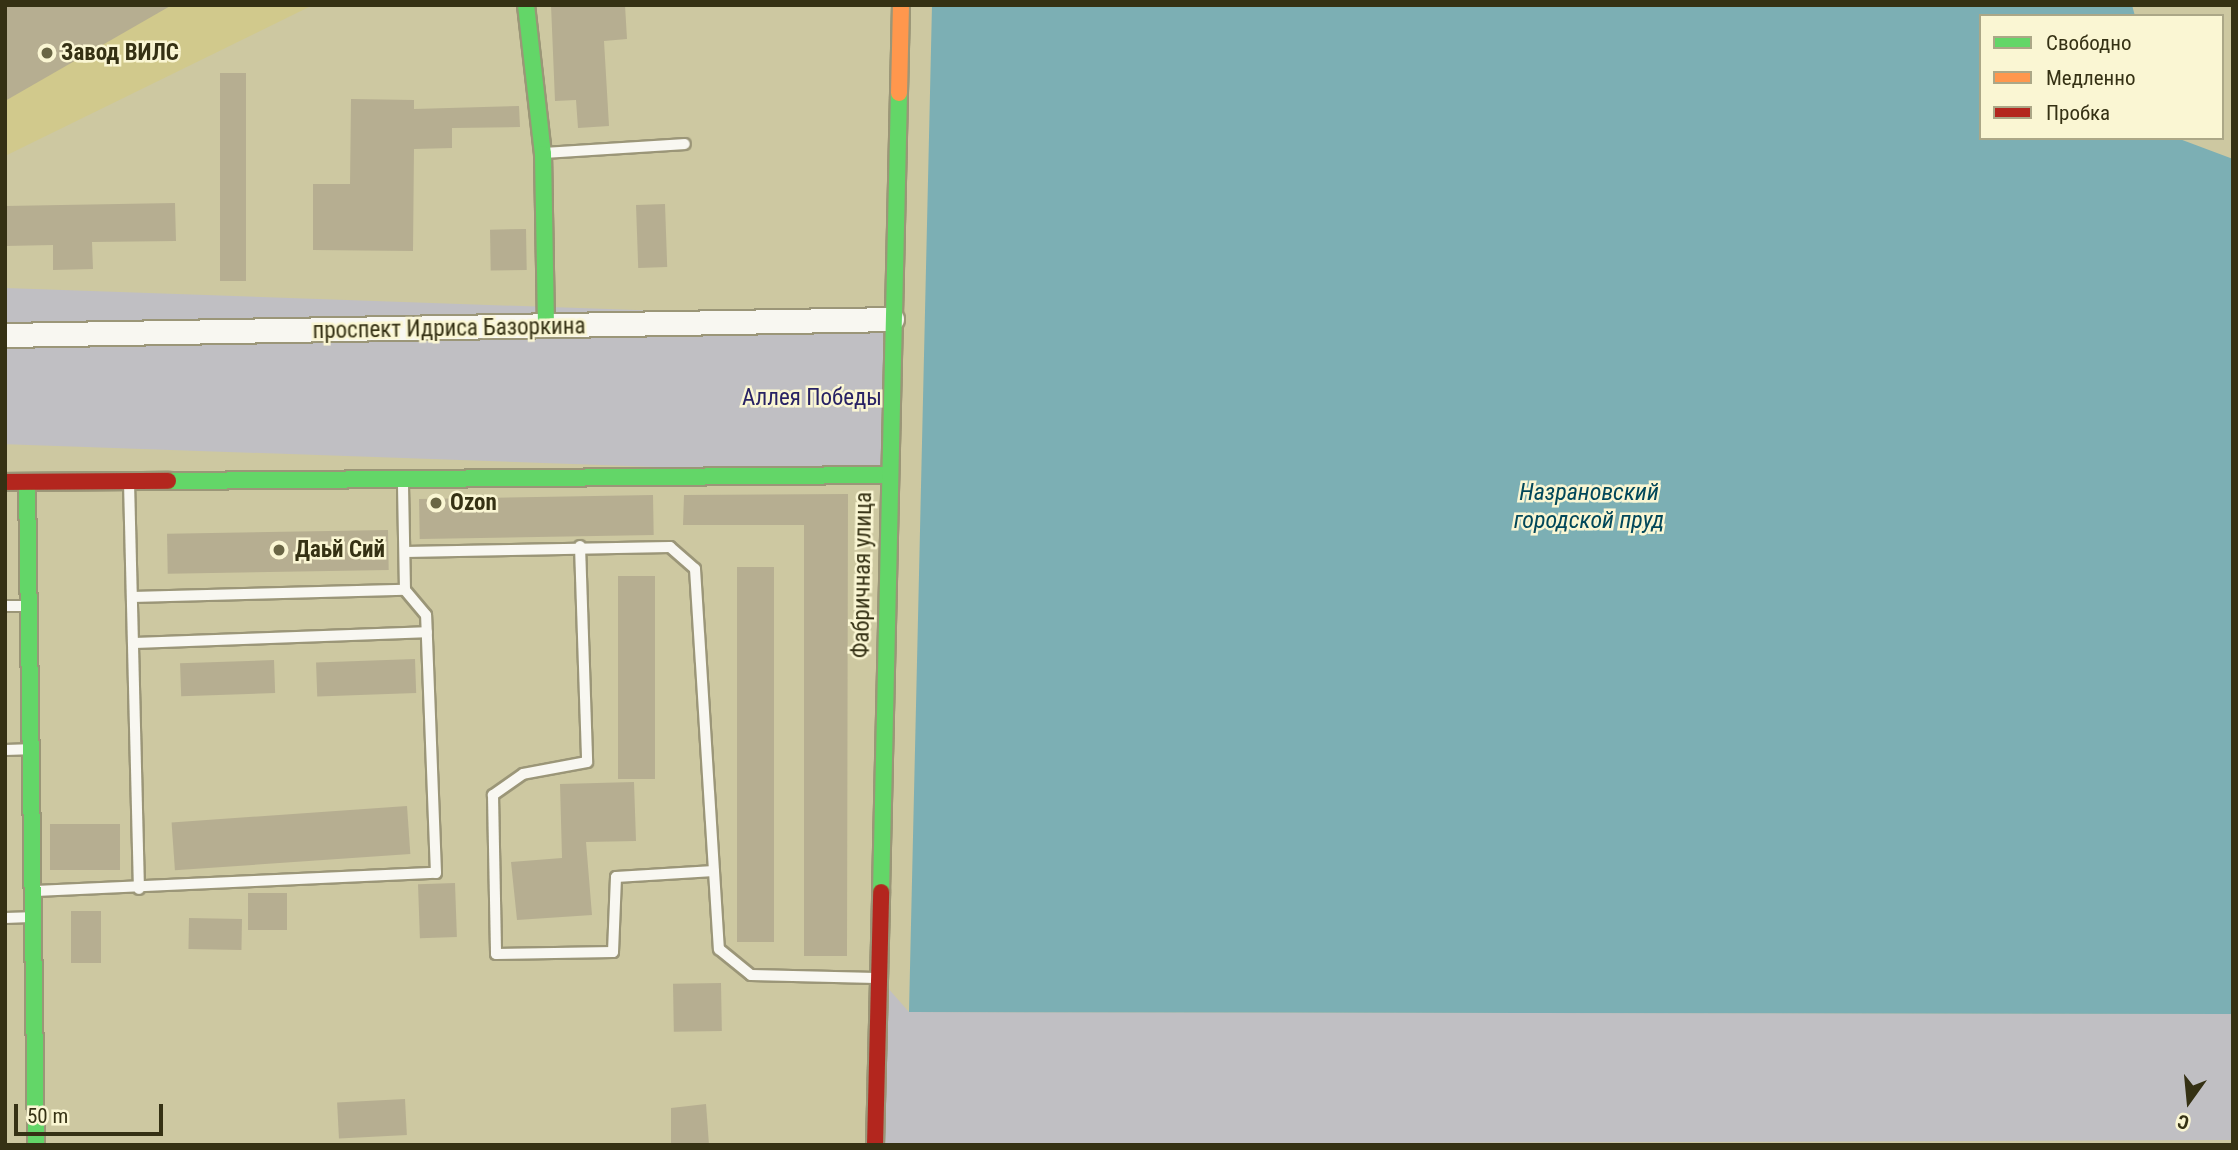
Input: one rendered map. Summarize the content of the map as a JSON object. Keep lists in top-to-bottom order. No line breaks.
{"streets":{"street":["проспект Идриса Базоркина","Фабричная улица"]},"crossings":[["проспект Идриса Базоркина","Фабричная улица"]],"water":["Назрановский городской пруд"],"parks":["Аллея Победы"],"places":["Завод ВИЛС","Ozon","Даьй Сий"],"legend":["Свободно","Медленно","Пробка"],"scale_bar":"50 m","north":"bottom"}
